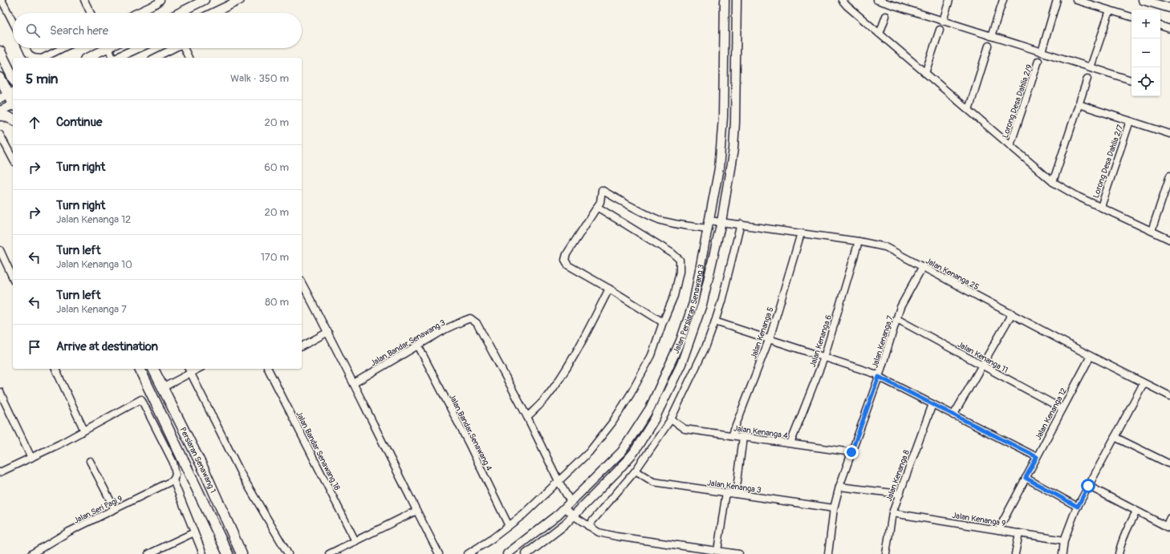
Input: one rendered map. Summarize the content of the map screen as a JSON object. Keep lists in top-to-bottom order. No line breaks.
{"streets":{"main road":["Persiaran Senawang 1"],"street":["Lorong Desa Dahlia 2/9","Lorong Desa Dahlia 2/7","Jalan Kenanga 25","Jalan Persiaran Senawang 3","Jalan Kenanga 5","Jalan Kenanga 6","Jalan Kenanga 7","Jalan Bandar Senawang 3","Jalan Kenanga 11","Jalan Kenanga 12","Jalan Kenanga 4","Jalan Bandar Senawang 4","Jalan Bandar Senawang 18","Jalan Kenanga 8","Jalan Kenanga 3","Jalan Seri Pagi 9","Jalan Kenanga 9"]},"crossings":[["Jalan Kenanga 25","Jalan Persiaran Senawang 3"],["Jalan Kenanga 25","Jalan Kenanga 5"],["Jalan Kenanga 25","Jalan Kenanga 6"],["Jalan Kenanga 25","Jalan Kenanga 7"],["Jalan Kenanga 25","Jalan Kenanga 12"],["Jalan Kenanga 5","Jalan Kenanga 4"],["Jalan Kenanga 6","Jalan Kenanga 4"],["Jalan Kenanga 7","Jalan Kenanga 11"],["Jalan Kenanga 7","Jalan Kenanga 4"],["Jalan Kenanga 7","Jalan Kenanga 3"],["Jalan Bandar Senawang 3","Jalan Bandar Senawang 4"],["Jalan Kenanga 11","Jalan Kenanga 12"],["Jalan Kenanga 12","Jalan Kenanga 9"],["Jalan Kenanga 8","Jalan Kenanga 9"]],"page":{"map_buttons":["+","−"],"search":"Search here","heading":["5 min","Walk · 350 m"],"list":[["Continue","20 m"],["Turn right","60 m"],["Turn right","Jalan Kenanga 12","20 m"],["Turn left","Jalan Kenanga 10","170 m"],["Turn left","Jalan Kenanga 7","80 m"],"Arrive at destination"]}}
